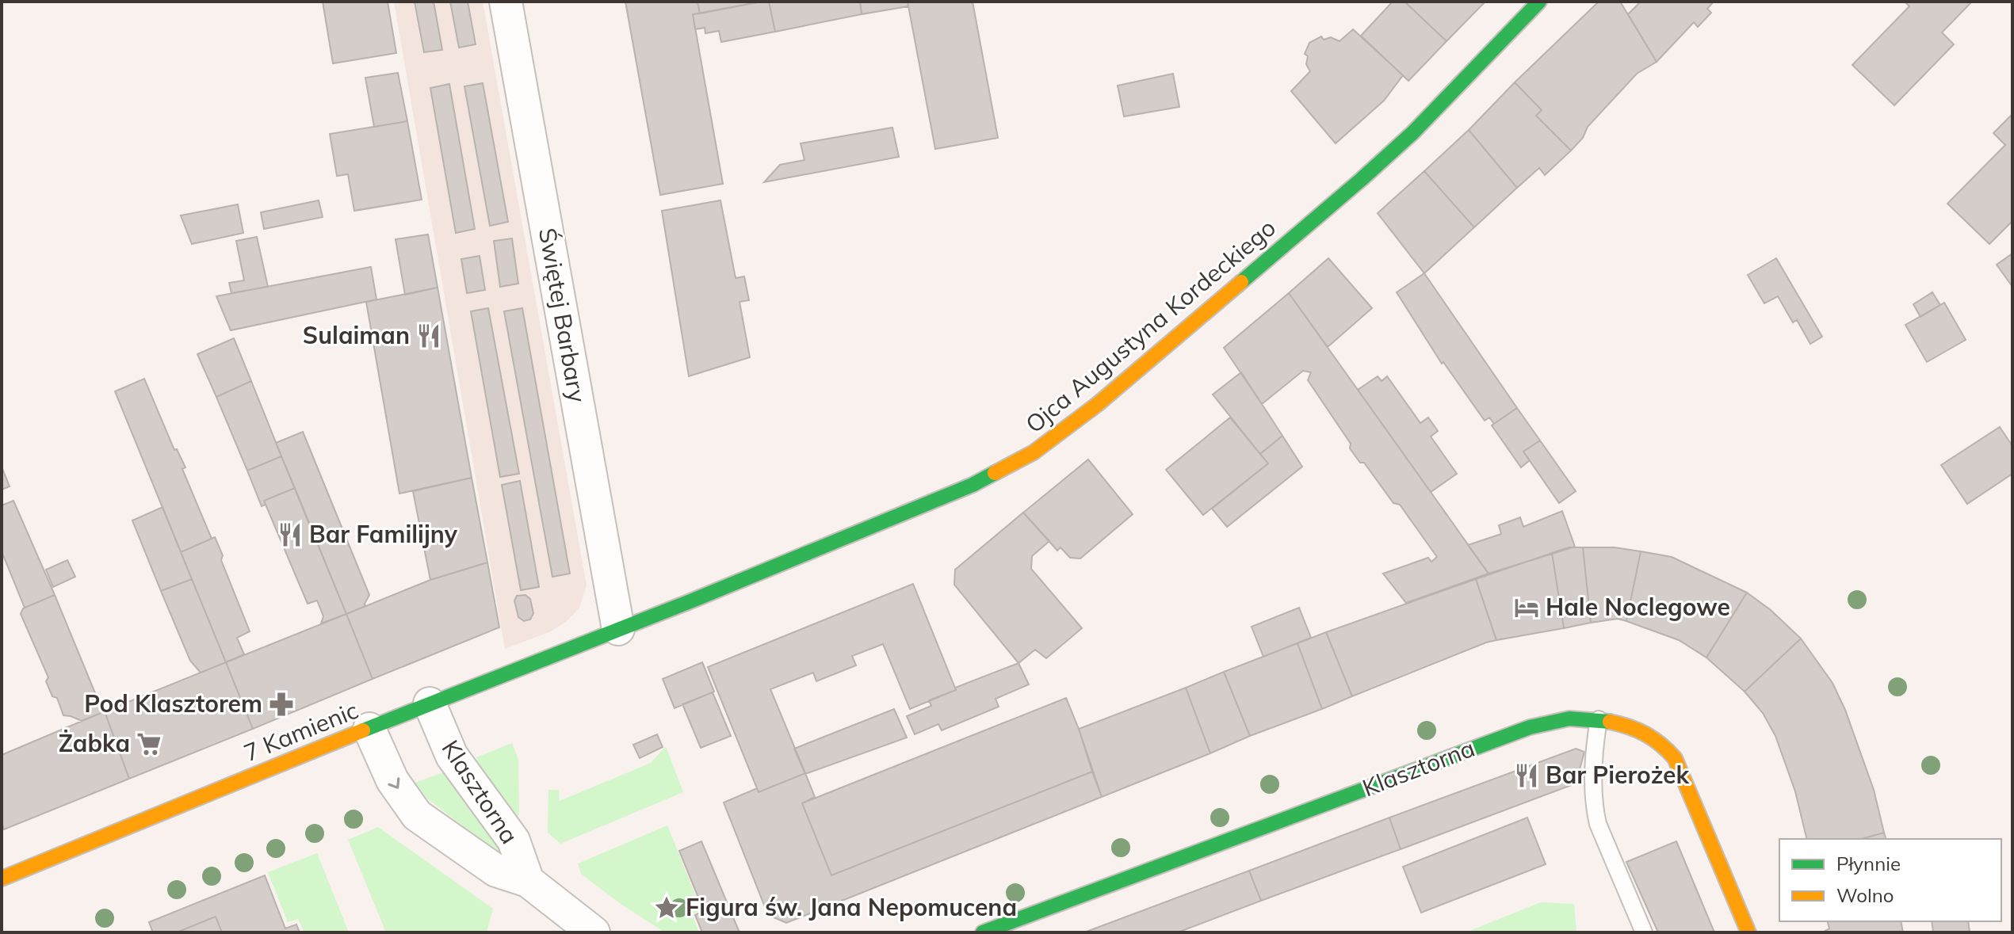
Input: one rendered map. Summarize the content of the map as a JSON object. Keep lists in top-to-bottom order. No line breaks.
{"streets":{"street":["Świętej Barbary","Ojca Augustyna Kordeckiego","7 Kamienic","Klasztorna"]},"crossings":[["Świętej Barbary","Ojca Augustyna Kordeckiego"],["Świętej Barbary","7 Kamienic"],["Ojca Augustyna Kordeckiego","7 Kamienic"],["7 Kamienic","Klasztorna"]],"places":{"restaurant":["Sulaiman","Bar Familijny","Bar Pierożek"],"hotel":["Hale Noclegowe"],"pharmacy":["Pod Klasztorem"],"supermarket":["Żabka"],"place":["Figura św. Jana Nepomucena"]},"legend":["Płynnie","Wolno"]}
